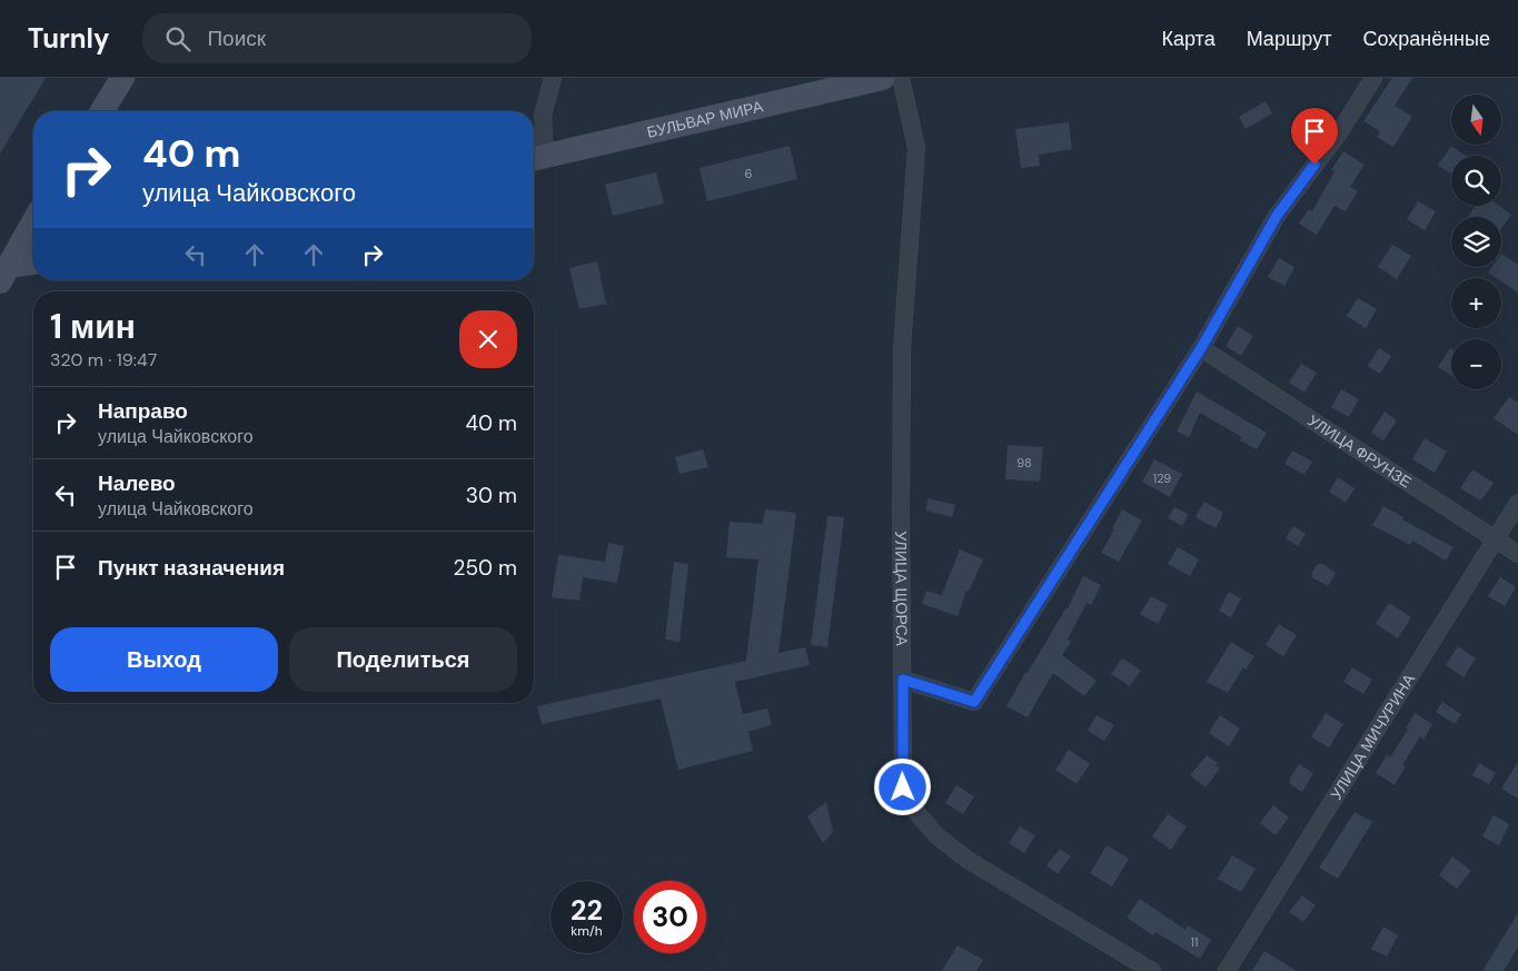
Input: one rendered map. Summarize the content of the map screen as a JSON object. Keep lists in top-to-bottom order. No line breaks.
{"streets":{"main road":["БУЛЬВАР МИРА"],"street":["УЛИЦА ФРУНЗЕ","УЛИЦА ЩОРСА","УЛИЦА МИЧУРИНА"]},"crossings":[["УЛИЦА ФРУНЗЕ","УЛИЦА МИЧУРИНА"]],"house_numbers":["6","98","129","11"],"north":"bottom","page":{"header":"Turnly","search":"Поиск","nav":["Карта","Маршрут","Сохранённые"],"map_buttons":["+","−"],"turn":["40 m","улица Чайковского"],"heading":["1 мин","320 m · 19:47"],"list":[{"name":"Направо","note":"улица Чайковского","value":"40 m"},{"name":"Налево","note":"улица Чайковского","value":"30 m"},{"name":"Пункт назначения","value":"250 m"}],"buttons":["Выход","Поделиться"],"speed":"22 km/h","limit":"30"}}
